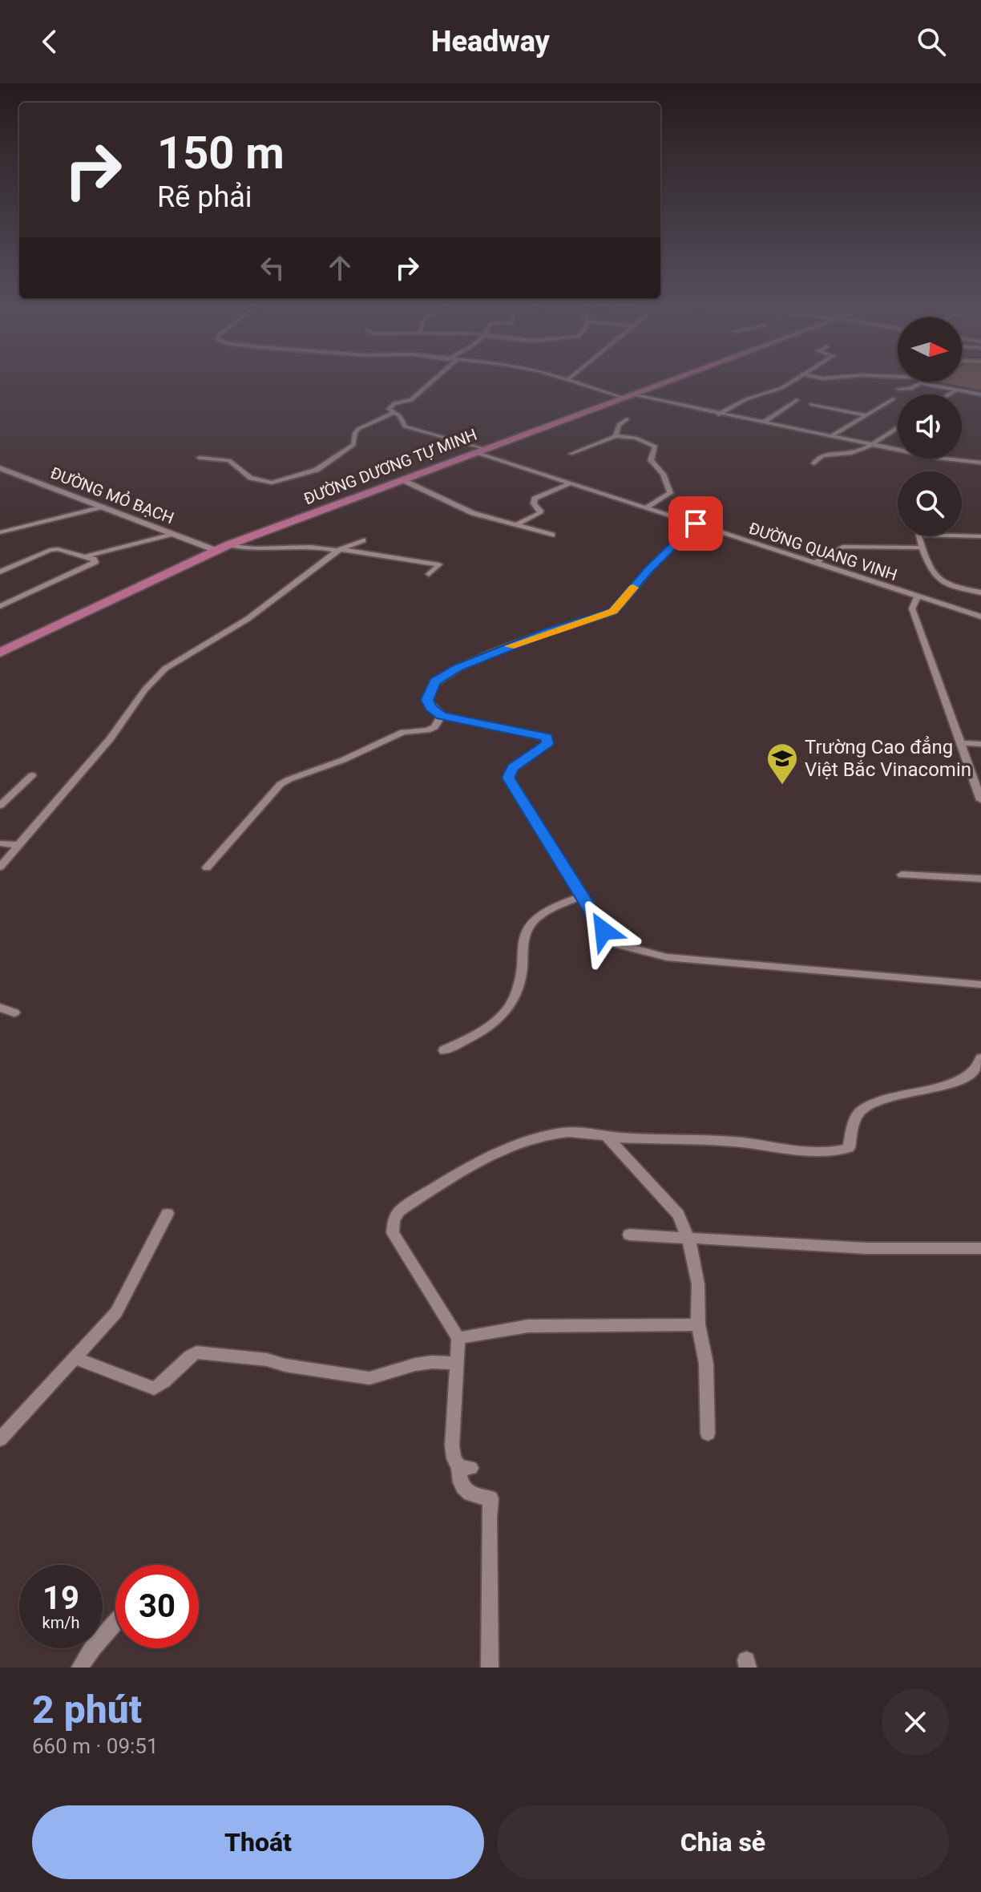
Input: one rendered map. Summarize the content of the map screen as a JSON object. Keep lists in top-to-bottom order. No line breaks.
{"streets":{"highway":["ĐƯỜNG DƯƠNG TỰ MINH"],"street":["ĐƯỜNG MỎ BẠCH","ĐƯỜNG QUANG VINH"]},"crossings":[["ĐƯỜNG DƯƠNG TỰ MINH","ĐƯỜNG MỎ BẠCH"],["ĐƯỜNG DƯƠNG TỰ MINH","ĐƯỜNG QUANG VINH"]],"places":{"school or university":["Trường Cao đẳng Việt Bắc Vinacomin"]},"north":"right","page":{"header":"Headway","turn":["150 m","Rẽ phải"],"speed":"19 km/h","limit":"30","heading":["2 phút","660 m · 09:51"],"buttons":["Thoát","Chia sẻ"]}}
